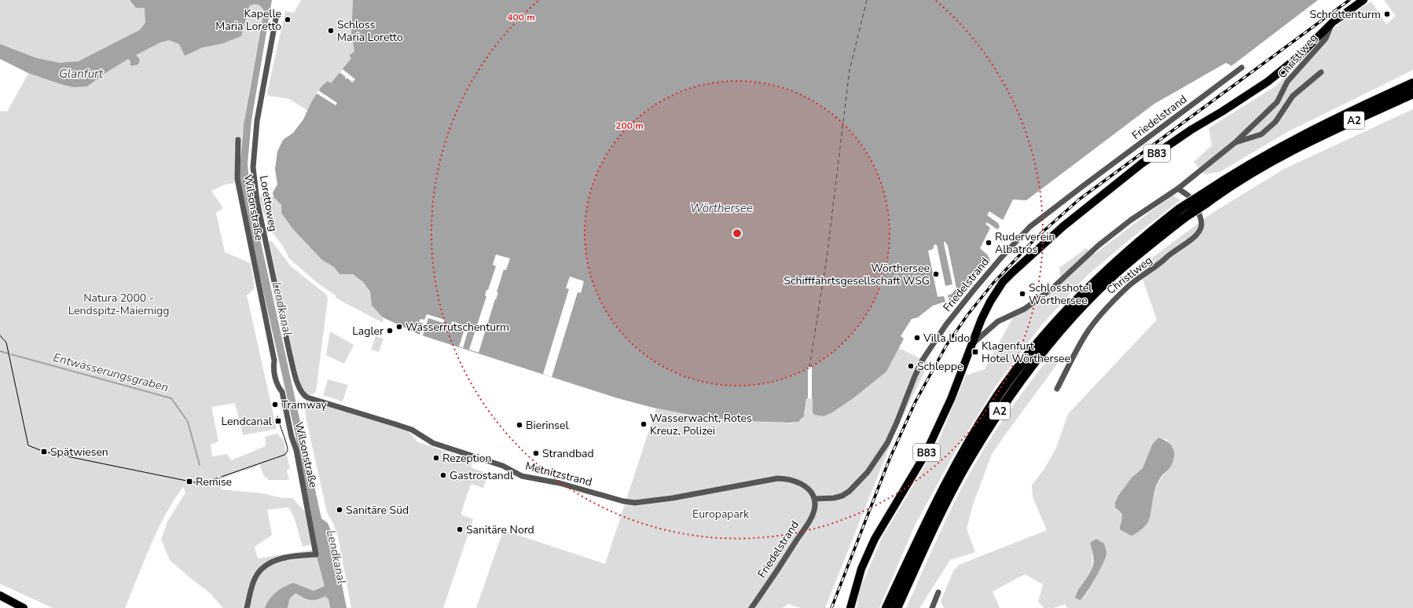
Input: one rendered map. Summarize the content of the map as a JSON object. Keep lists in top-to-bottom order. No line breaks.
{"streets":{"highway":["A2"],"main road":["B83"],"street":["Christlweg","Friedelstrand","Lorettoweg","Wilsonstraße","Metnitzstrand"]},"crossings":[["Christlweg","B83"],["Friedelstrand","Metnitzstrand"],["Lorettoweg","Metnitzstrand"]],"water":["Glanfurt","Wörthersee","Lendkanal","Entwässerungsgraben"],"parks":["Natura 2000 - Lendspitz-Maiernigg","Europapark"],"places":{"other":["Schrottenturm","Kapelle Maria Loretto","Schloss Maria Loretto","Ruderverein Albatros","Wörthersee Schifffahrtsgesellschaft WSG","Schlosshotel Wörthersee","Wasserrutschenturm","Lagler","Villa Lido","Schleppe","Tramway","Wasserwacht, Rotes Kreuz, Polizei","Bierinsel","Strandbad","Rezeption","Gastrostandl","Sanitäre Süd","Sanitäre Nord"],"transit":["Klagenfurt Hotel Wörthersee","Lendcanal","Spätwiesen","Remise"]},"rings":["400 m","200 m"]}
